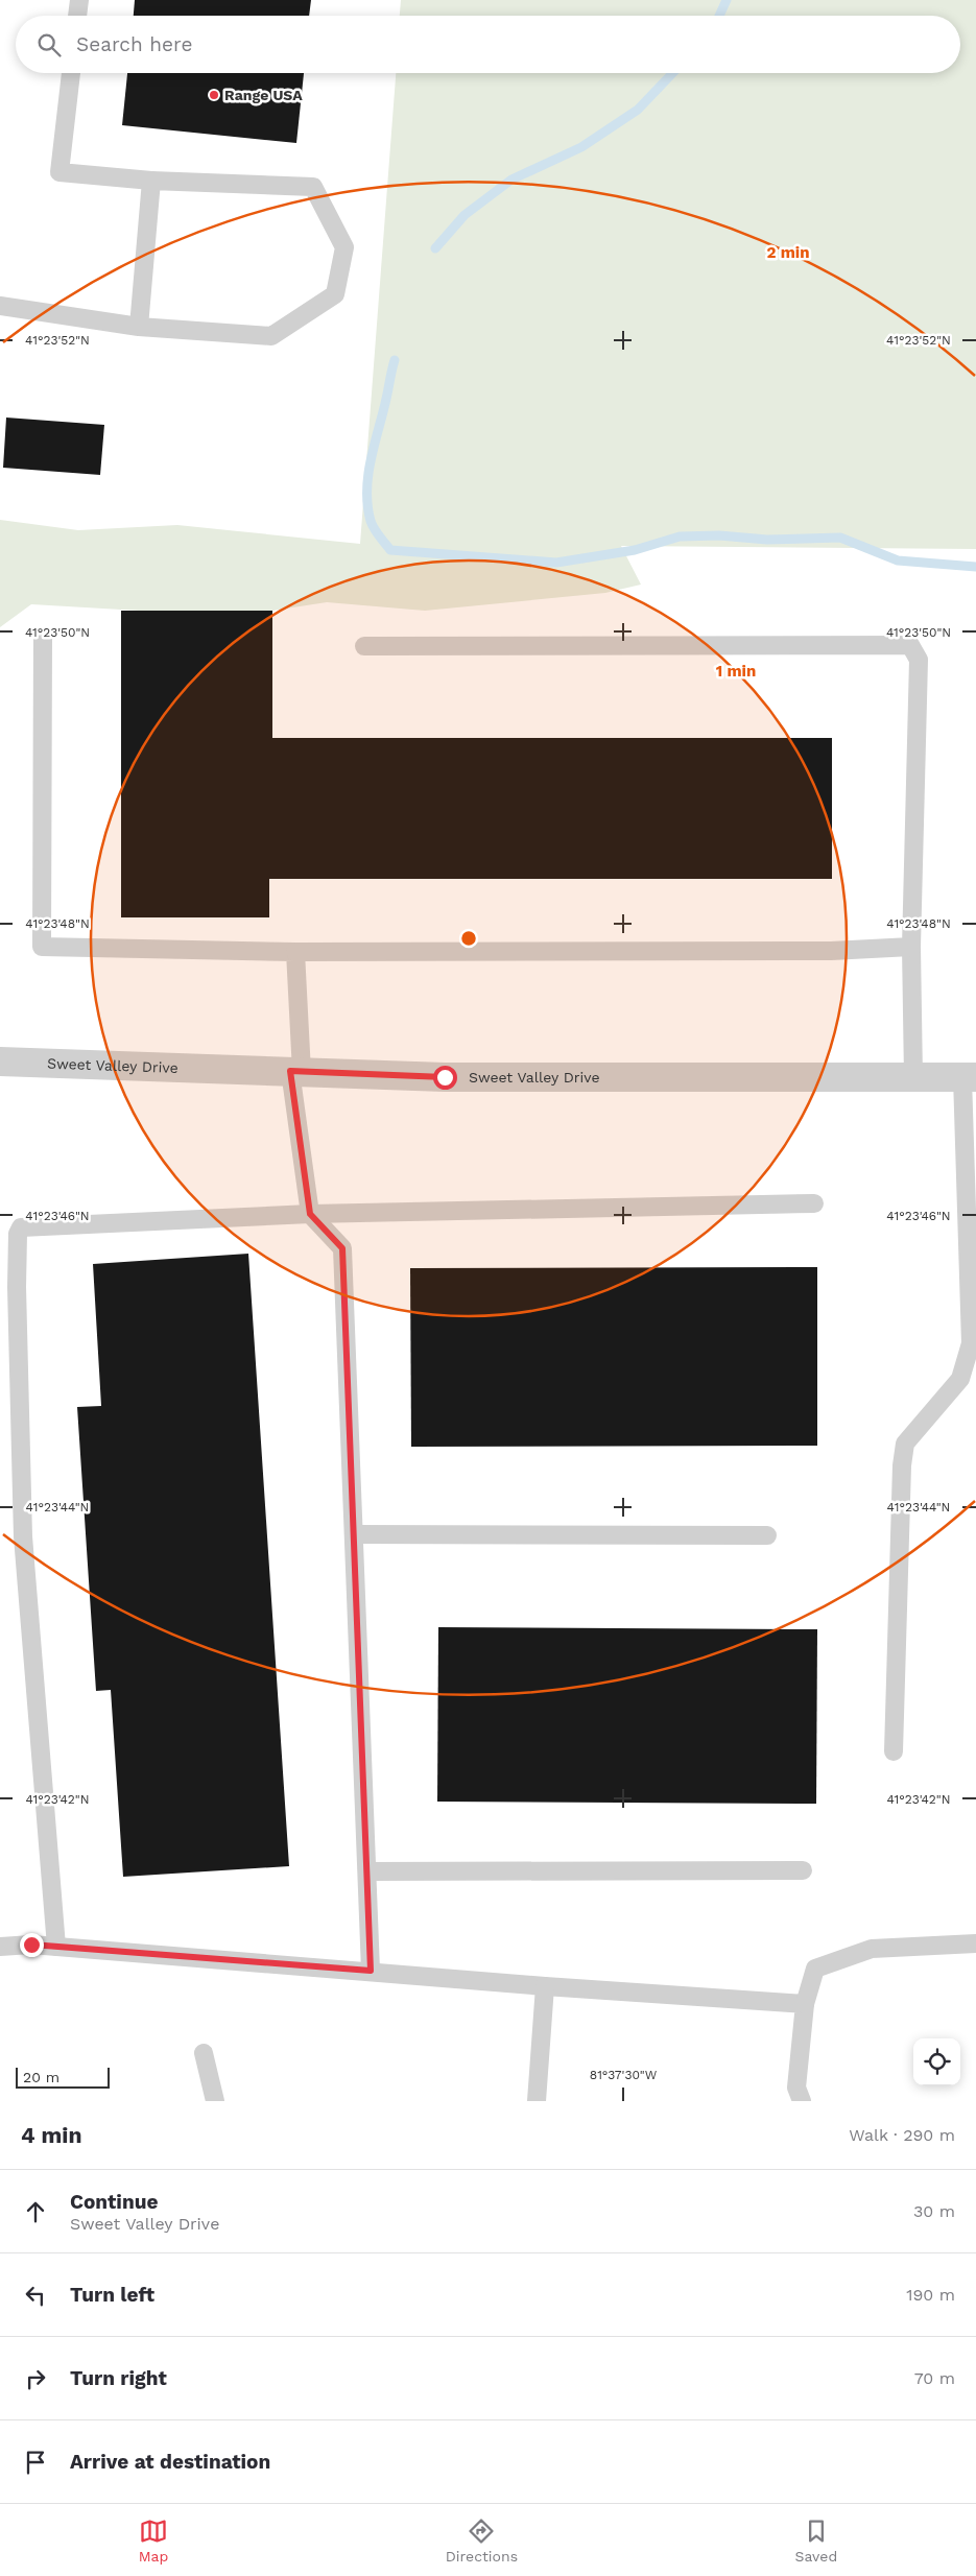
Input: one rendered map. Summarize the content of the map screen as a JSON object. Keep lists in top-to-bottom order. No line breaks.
{"streets":{"street":["Sweet Valley Drive"]},"places":["Range USA"],"scale_bar":"20 m","page":{"search":"Search here","scale":"20 m","heading":["4 min","Walk · 290 m"],"list":[["Continue","Sweet Valley Drive","30 m"],["Turn left","190 m"],["Turn right","70 m"],"Arrive at destination"],"nav":["Map","Directions","Saved"]},"coordinates":["41°23'52\"N","41°23'50\"N","41°23'48\"N","41°23'46\"N","41°23'44\"N","41°23'42\"N","81°37'30\"W"],"rings":["2 min","1 min"]}
